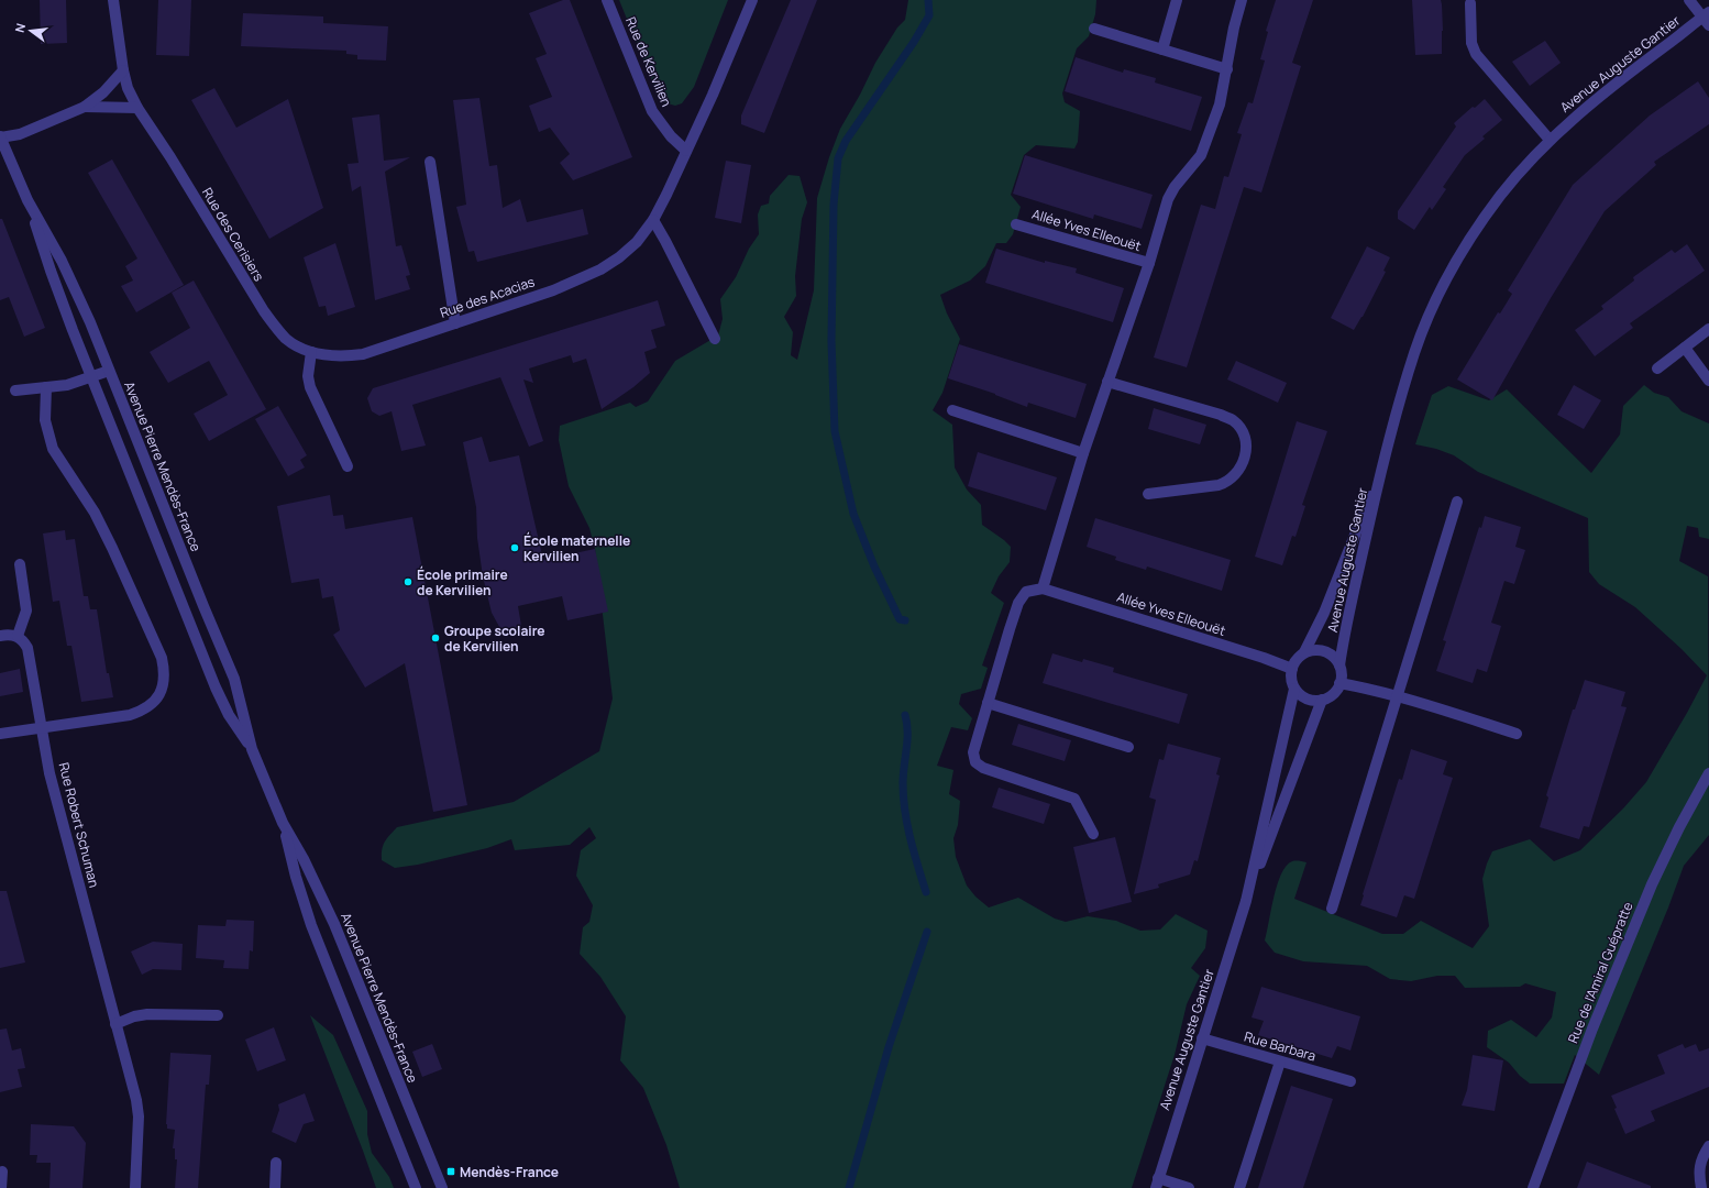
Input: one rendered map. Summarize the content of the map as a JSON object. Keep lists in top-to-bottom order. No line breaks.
{"streets":{"street":["Rue de Kervilien","Avenue Auguste Gantier","Allée Yves Elleouët","Rue des Cerisiers","Rue des Acacias","Avenue Pierre Mendès-France","Rue Robert Schuman","Rue de l'Amiral Guépratte","Rue Barbara"]},"crossings":[["Rue de Kervilien","Rue des Acacias"],["Avenue Auguste Gantier","Allée Yves Elleouët"],["Avenue Auguste Gantier","Rue Barbara"],["Rue des Cerisiers","Rue des Acacias"]],"places":{"other":["École maternelle Kervilien","École primaire de Kervilien","Groupe scolaire de Kervilien"],"transit":["Mendès-France"]},"north":"left"}
